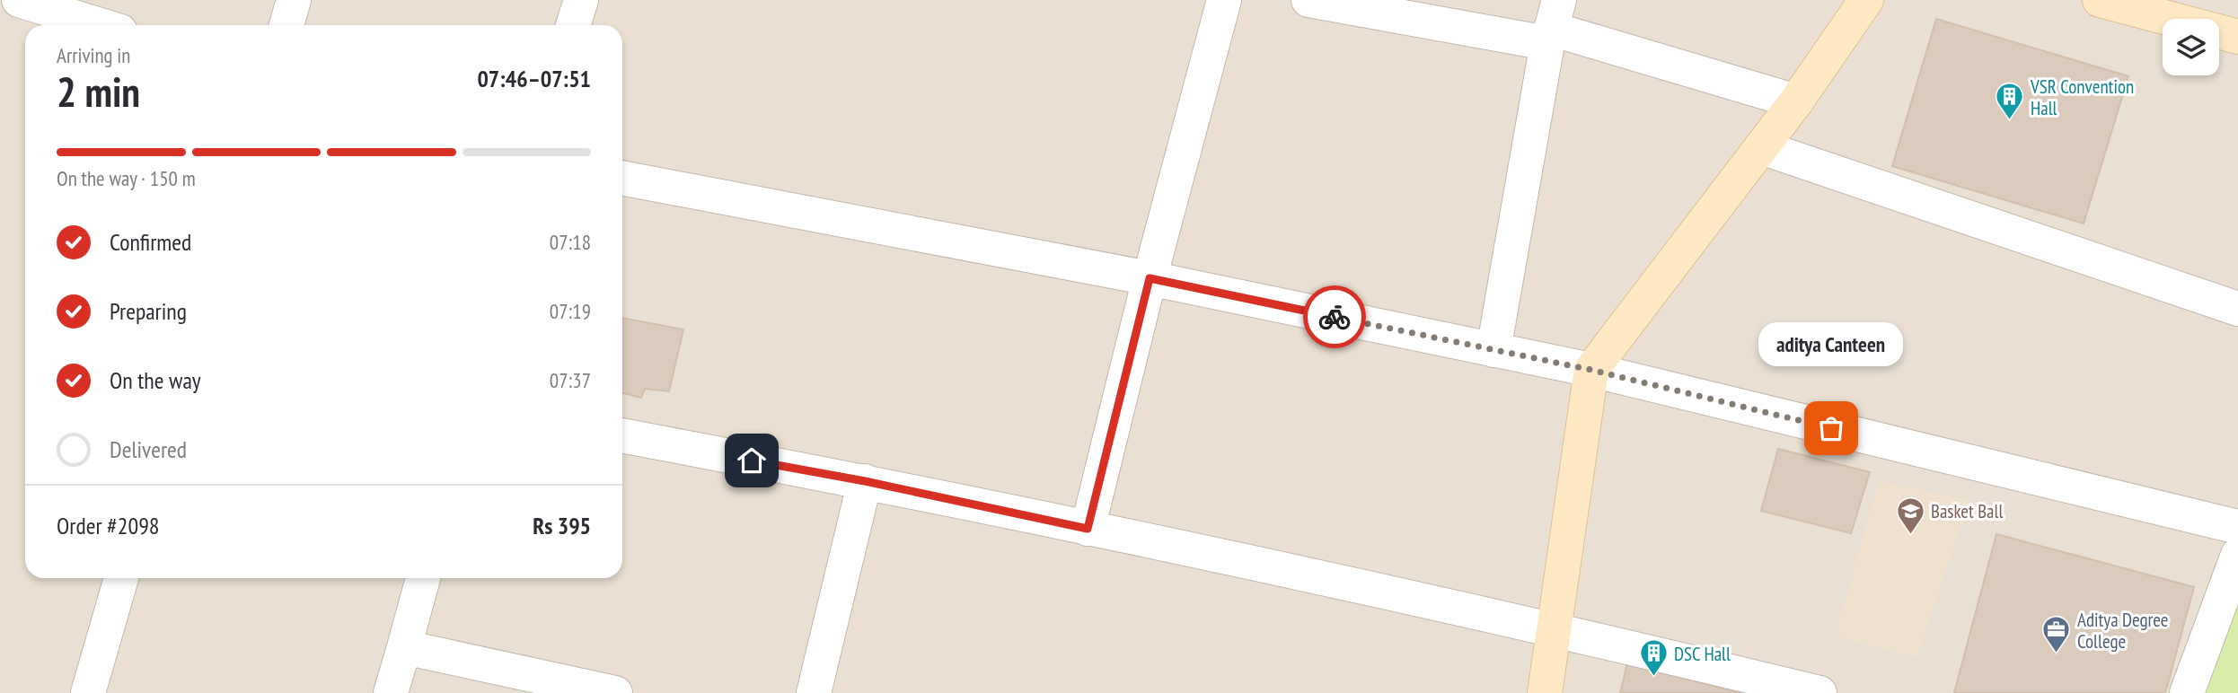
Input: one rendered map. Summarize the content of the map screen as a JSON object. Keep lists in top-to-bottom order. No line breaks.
{"places":{"building":["VSR Convention Hall","DSC Hall"],"other":["aditya Canteen"],"school or university":["Basket Ball"],"office":["Aditya Degree College"]},"page":{"heading":["2 min","Arriving in","07:46–07:51"],"panel":["Order #2098","Rs 395"],"bar":"On the way · 150 m","list":[["Confirmed","07:18"],["Preparing","07:19"],["On the way","07:37"],"Delivered"],"bubble":"aditya Canteen"}}
